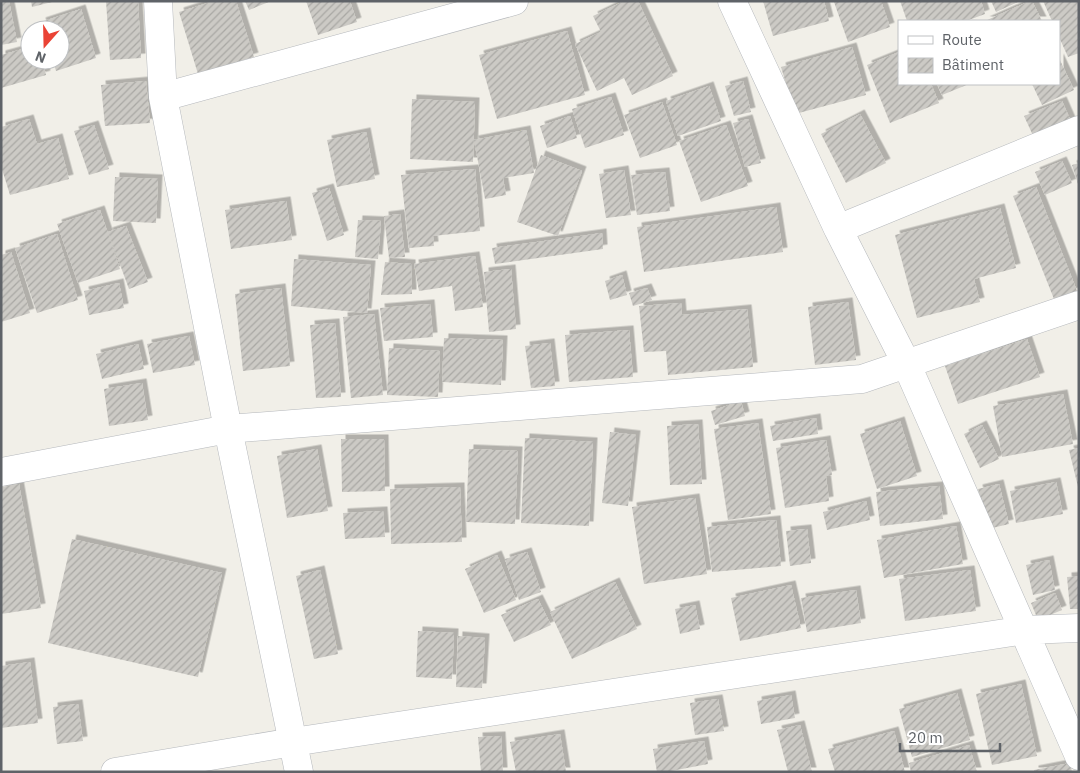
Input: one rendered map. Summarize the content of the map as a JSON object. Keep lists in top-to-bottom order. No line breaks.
{"legend":["Route","Bâtiment"],"scale_bar":"20 m","north":"bottom"}
